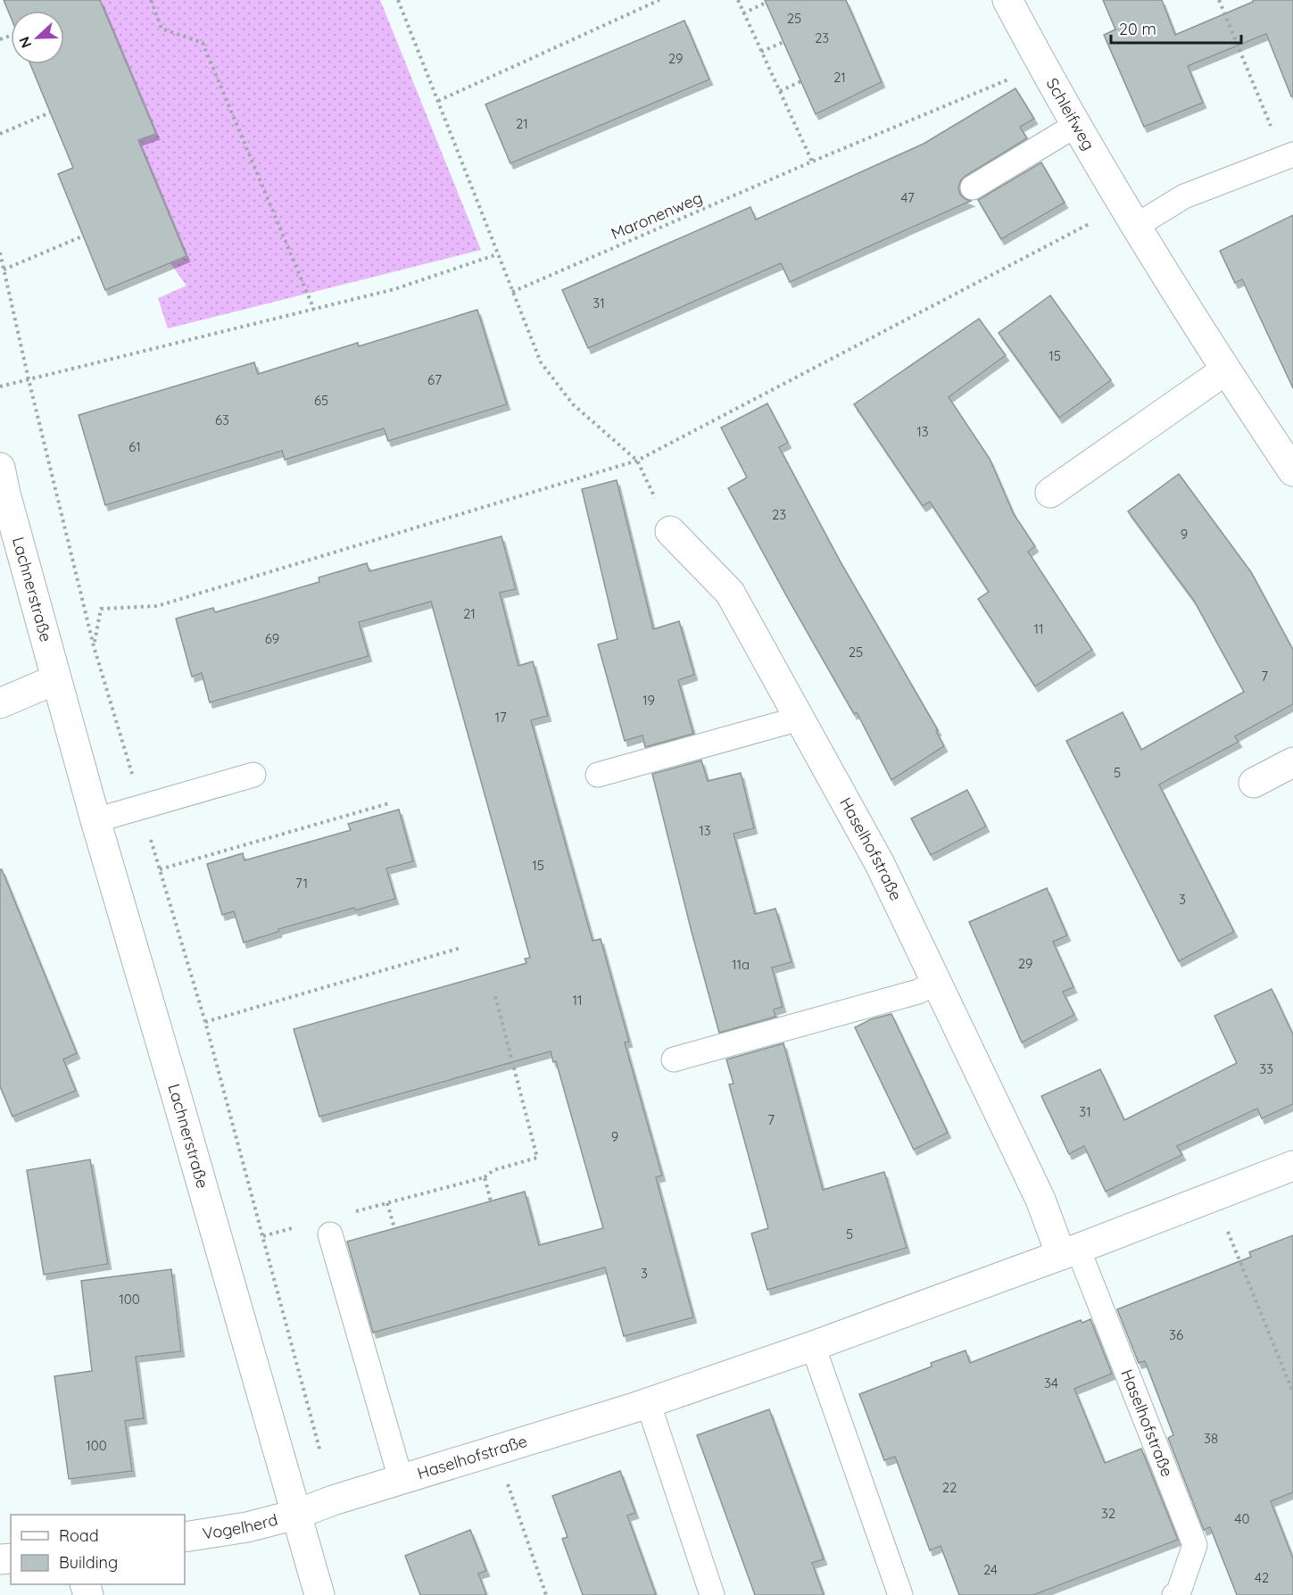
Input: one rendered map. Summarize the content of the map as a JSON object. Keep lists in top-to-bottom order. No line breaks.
{"streets":{"street":["Schleifweg","Lachnerstraße","Haselhofstraße","Vogelherd"],"path":["Maronenweg"]},"crossings":[["Schleifweg","Maronenweg"],["Lachnerstraße","Haselhofstraße"],["Lachnerstraße","Vogelherd"],["Haselhofstraße","Vogelherd"]],"house_numbers":["25","23","29","21","21","47","31","15","67","65","63","13","61","23","9","21","11","69","25","7","19","17","5","13","15","71","3","29","11a","11","33","31","7","9","5","3","100","36","34","38","100","22","32","40","24","42"],"legend":["Road","Building"],"scale_bar":"20 m","north":"left"}
